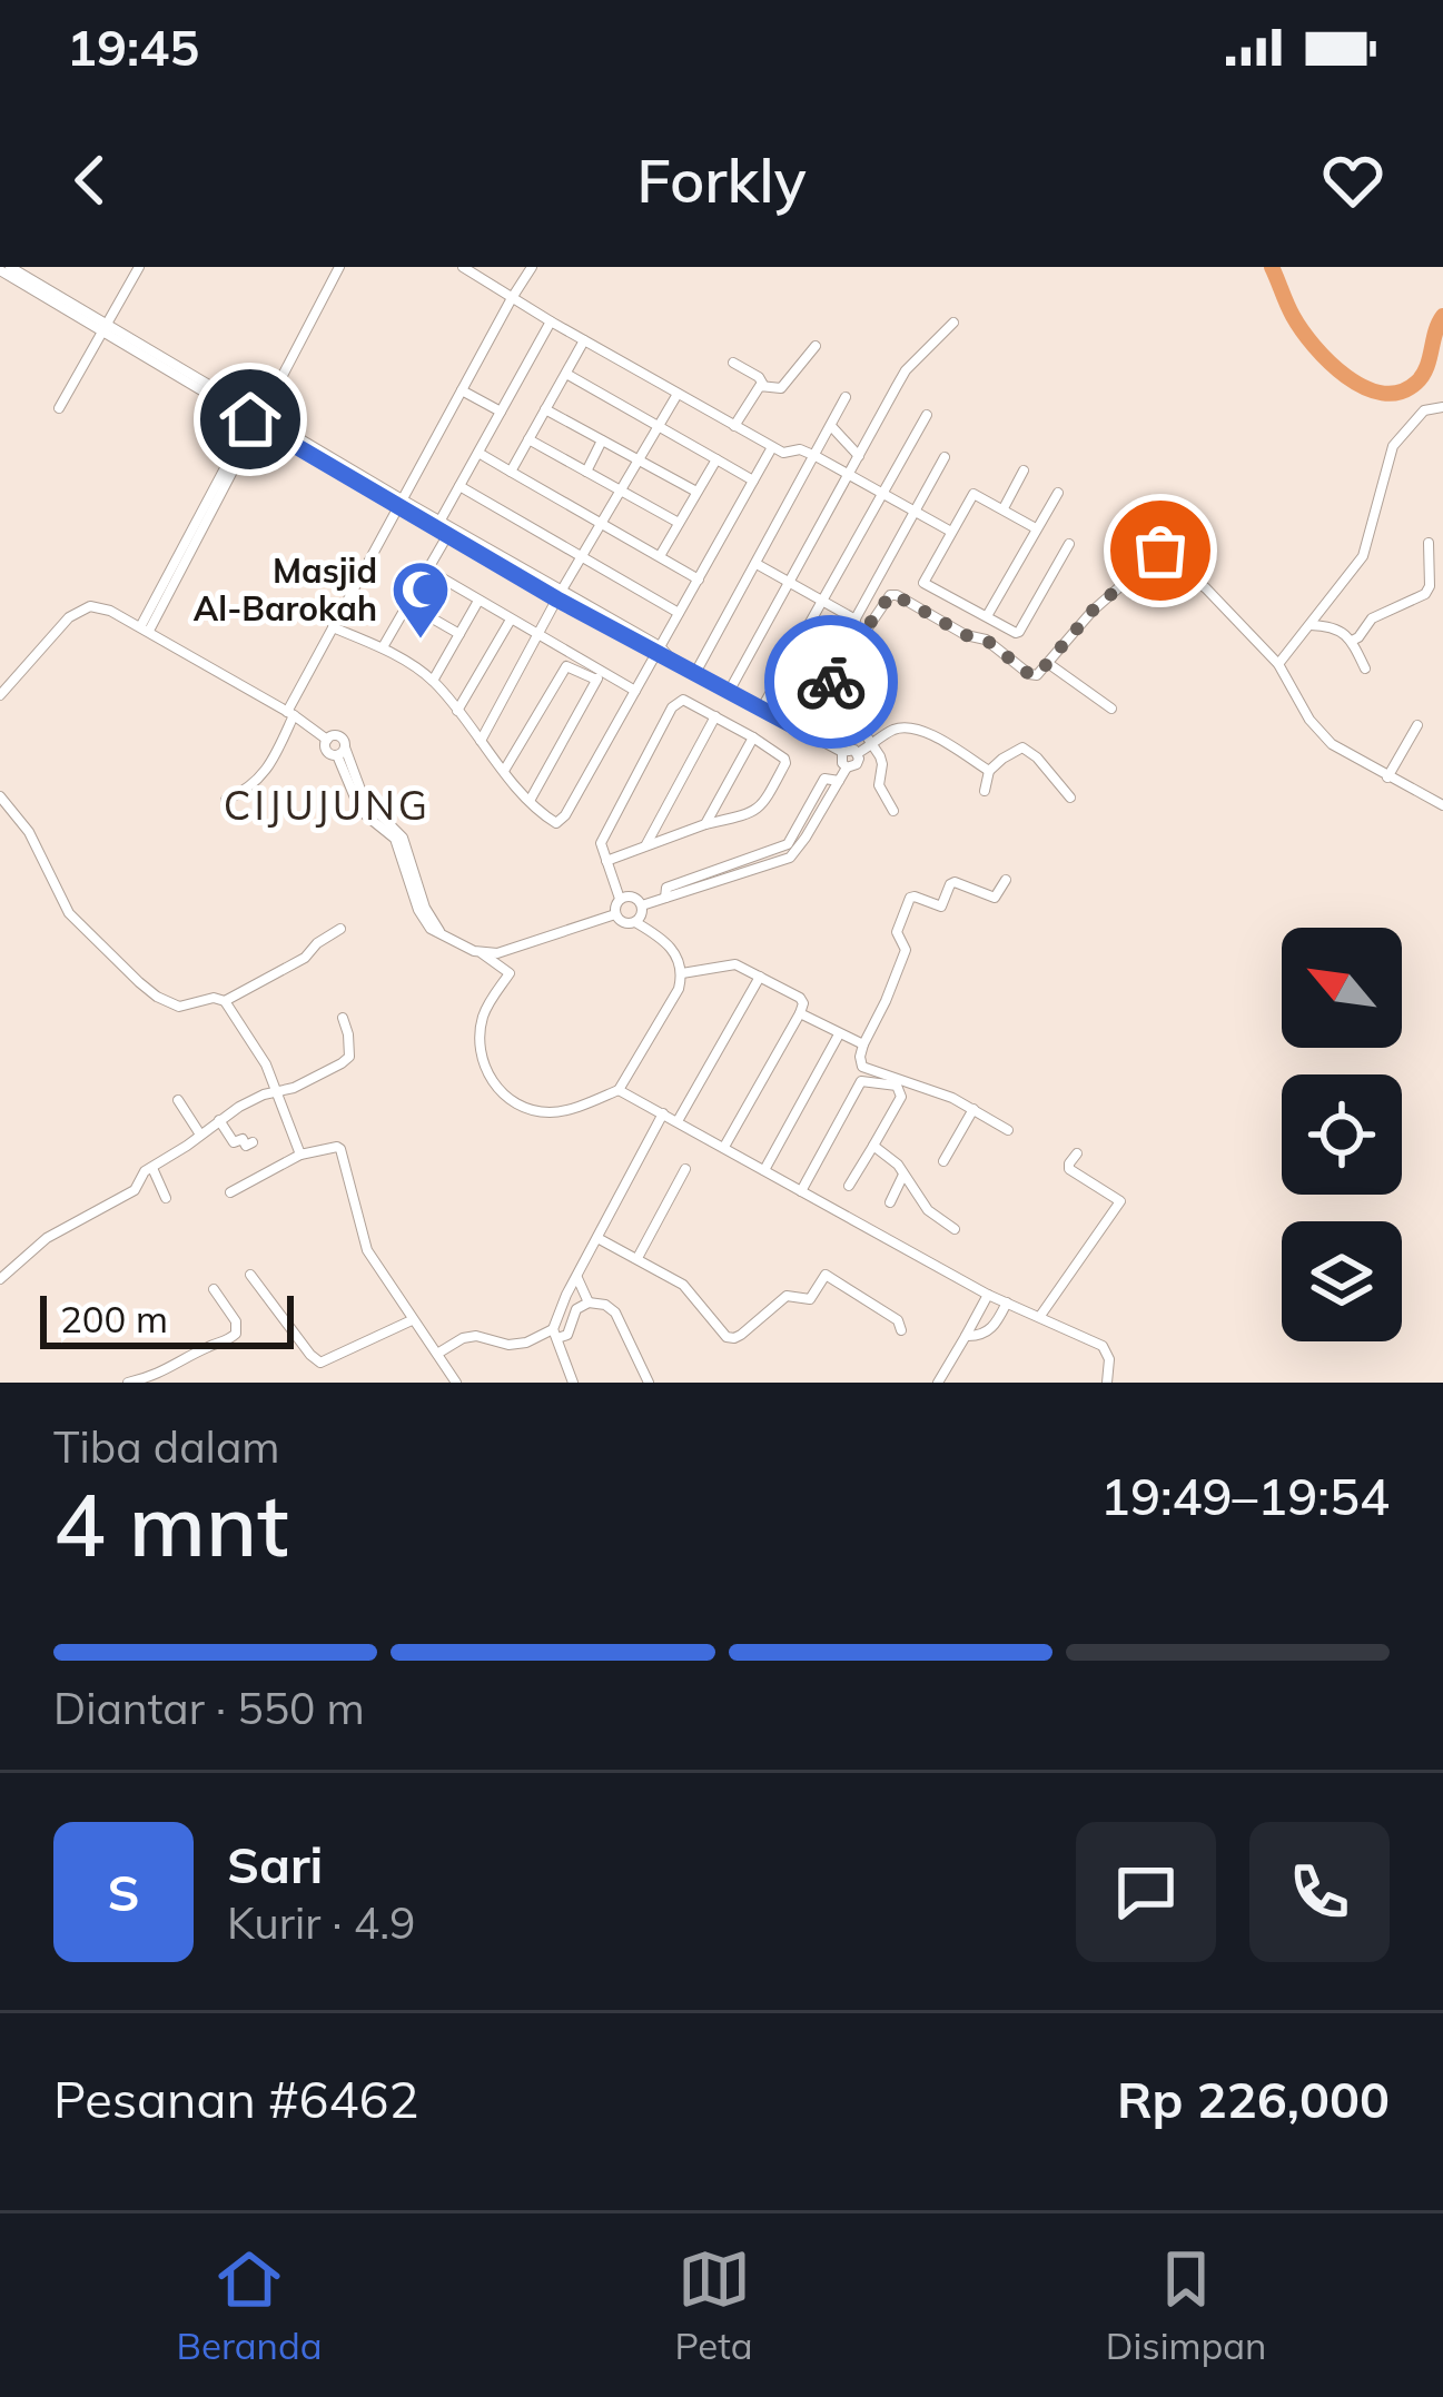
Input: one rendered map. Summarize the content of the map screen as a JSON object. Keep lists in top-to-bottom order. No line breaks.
{"districts":["CIJUJUNG"],"places":{"mosque":["Masjid Al-Barokah"]},"scale_bar":"200 m","north":"top left","page":{"status":"19:45","header":"Forkly","scale":"200 m","heading":["4 mnt","Tiba dalam","19:49–19:54"],"panel":["Sari","Kurir · 4.9","Pesanan #6462","Rp 226,000"],"bar":"Diantar · 550 m","round":"S","tabs":["Beranda","Peta","Disimpan"]}}
